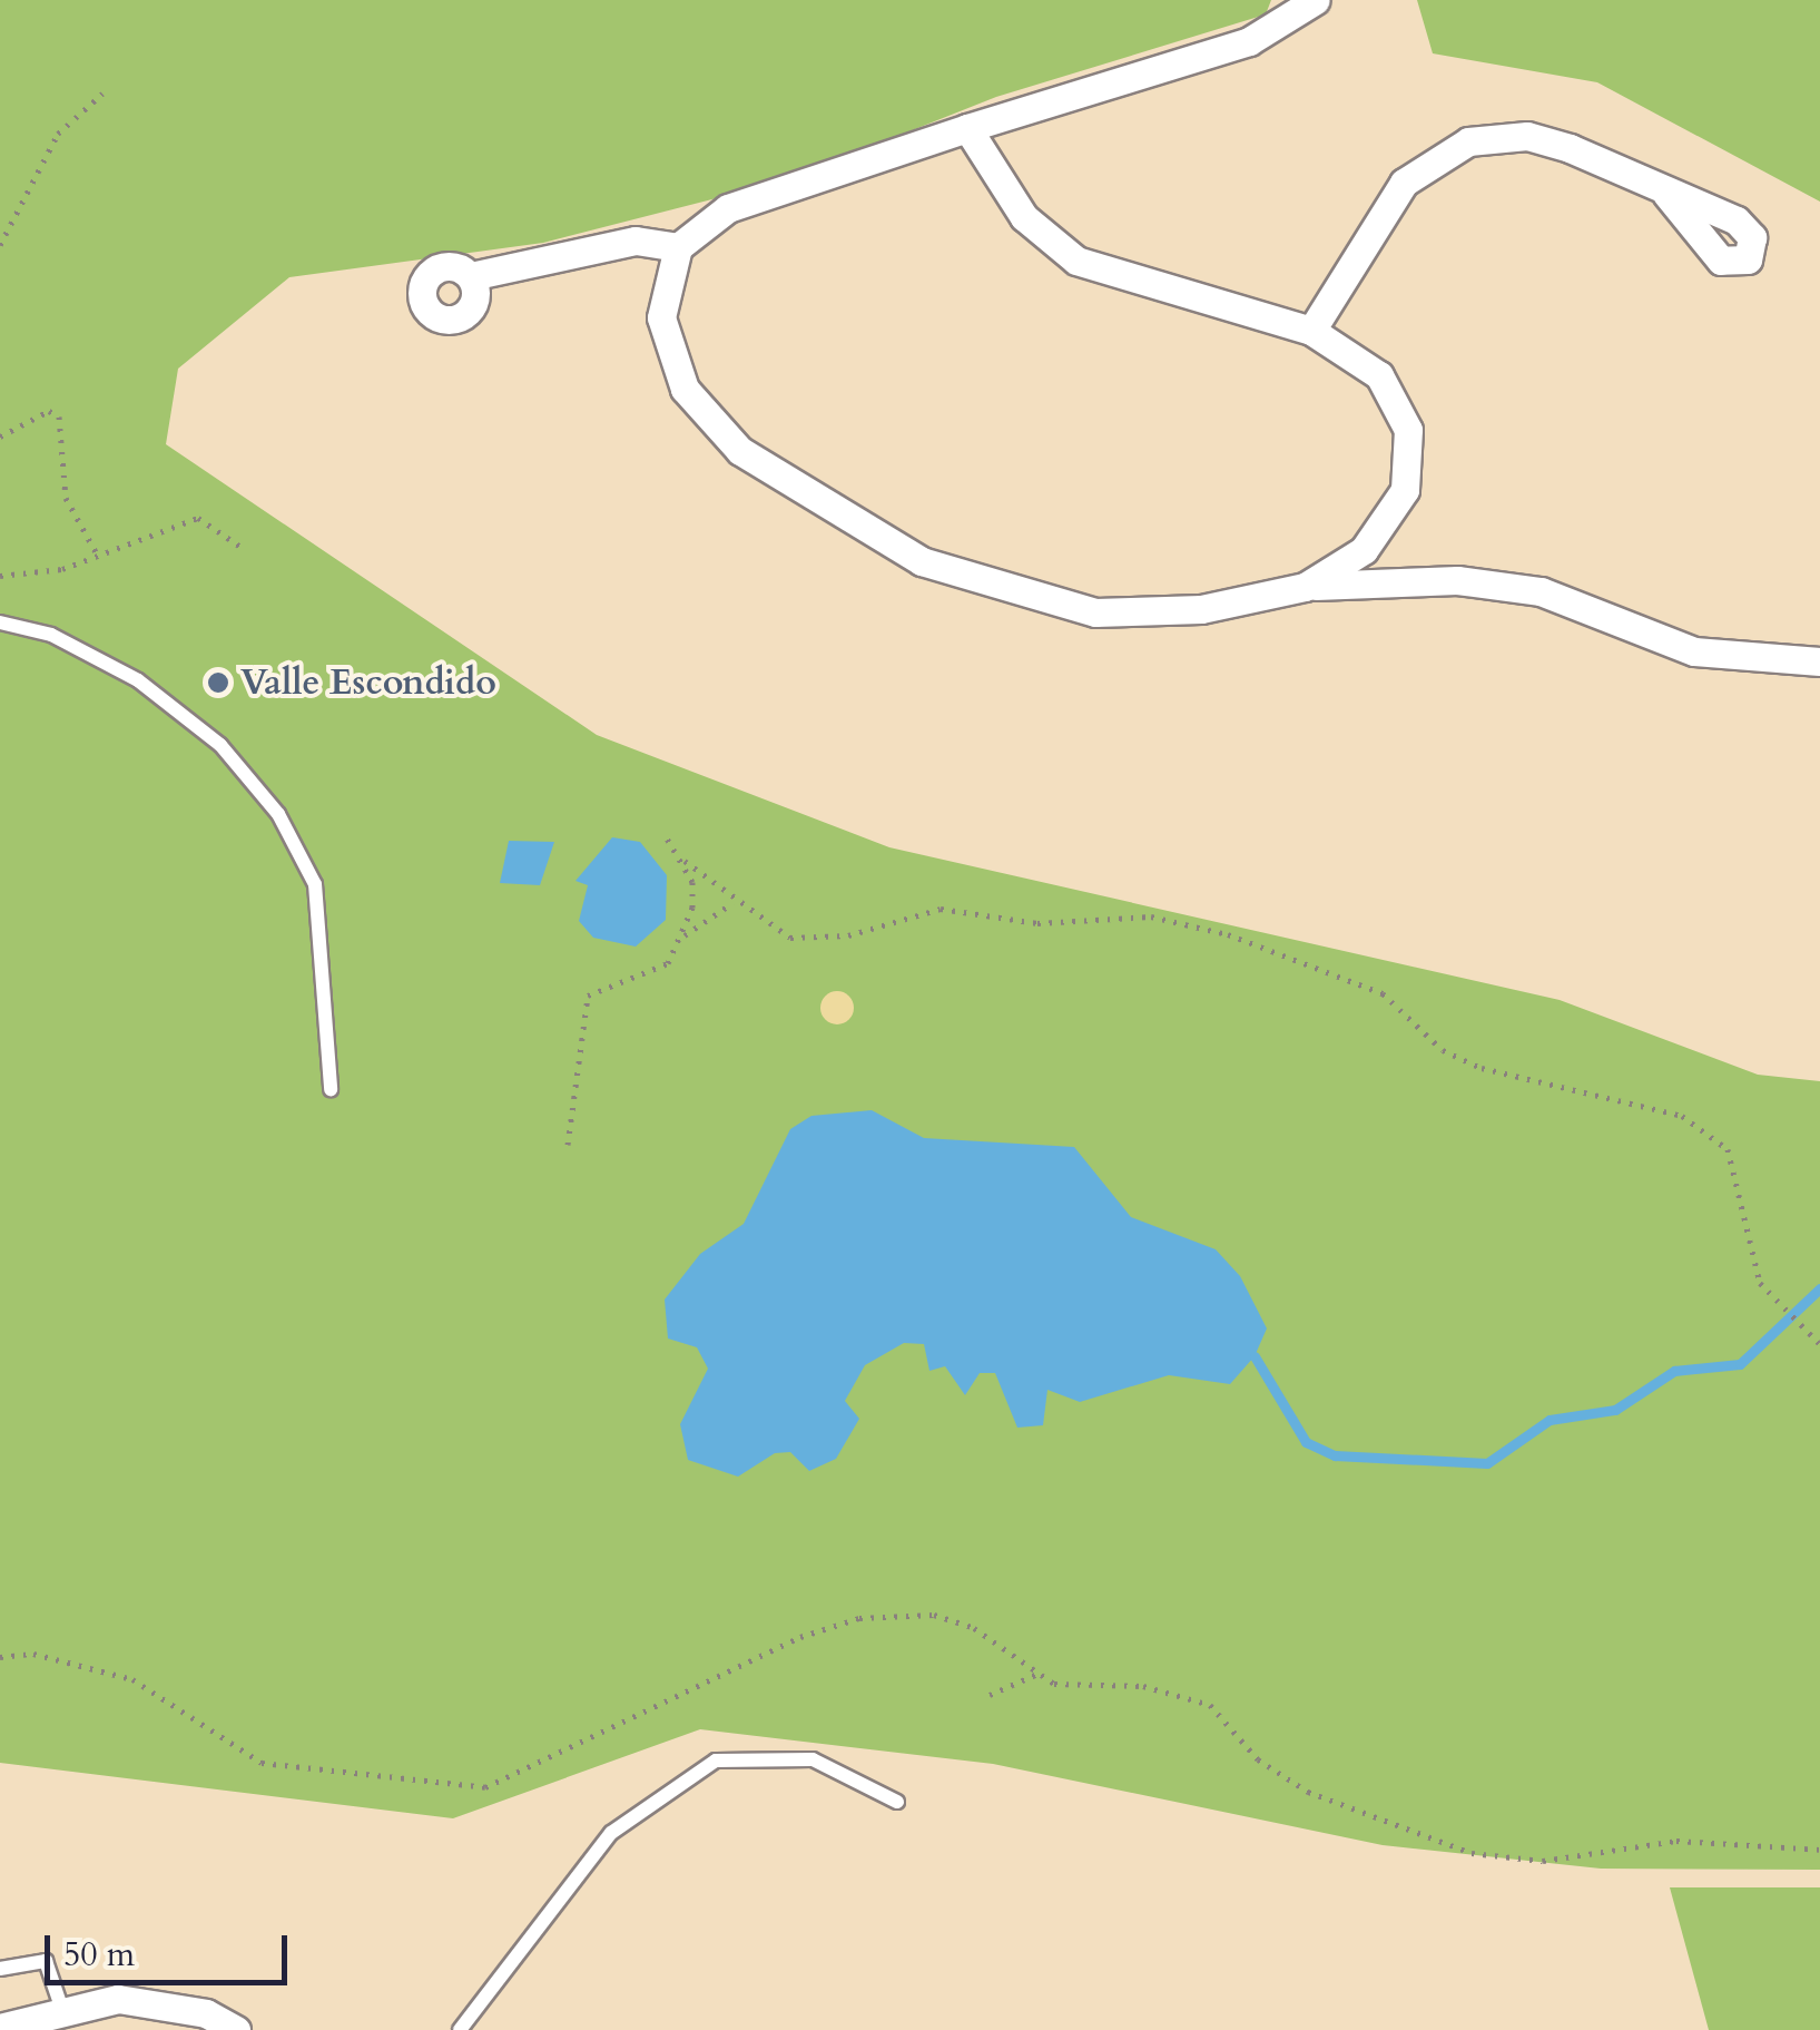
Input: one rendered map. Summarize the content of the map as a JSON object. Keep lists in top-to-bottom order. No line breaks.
{"places":["Valle Escondido"],"scale_bar":"50 m"}
